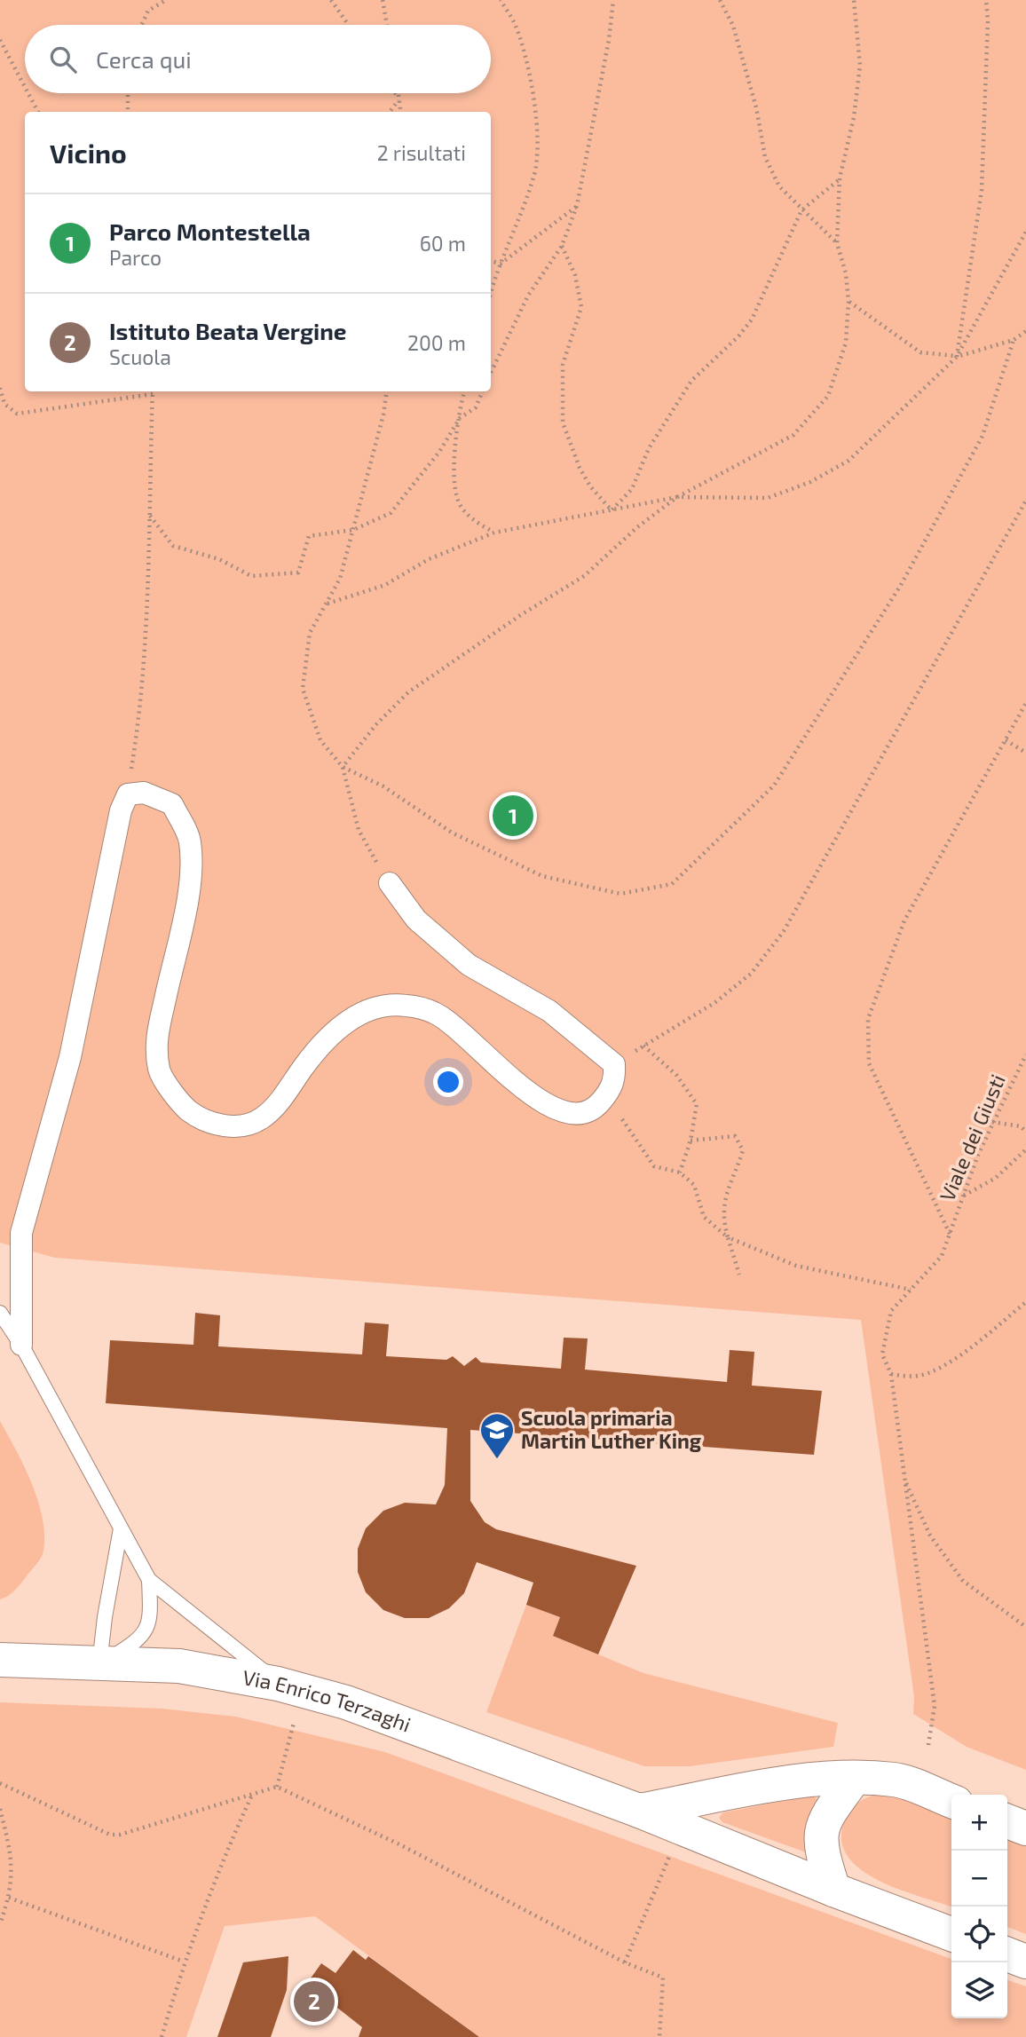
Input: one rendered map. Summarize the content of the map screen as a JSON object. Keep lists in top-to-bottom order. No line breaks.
{"streets":{"street":["Via Enrico Terzaghi"],"path":["Viale dei Giusti"]},"places":{"school or university":["Scuola primaria Martin Luther King"]},"page":{"search":"Cerca qui","heading":["Vicino","2 risultati"],"list":[{"mark":"1","name":"Parco Montestella","note":"Parco","value":"60 m"},{"mark":"2","name":"Istituto Beata Vergine","note":"Scuola","value":"200 m"}],"pins":["1","2"],"map_buttons":["+","−"]}}
